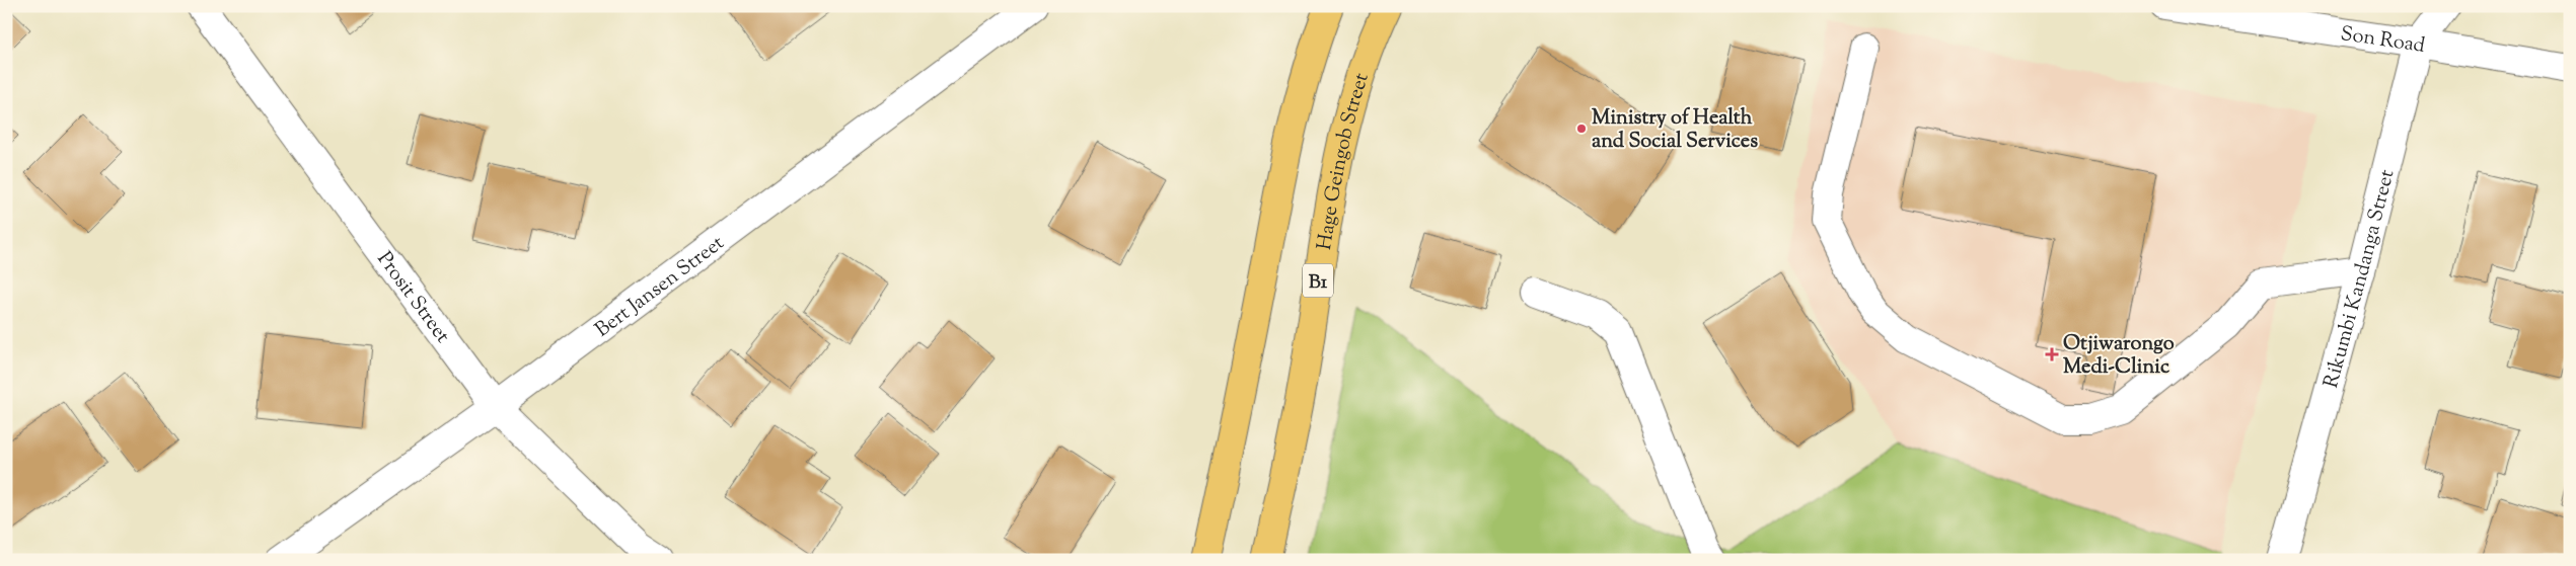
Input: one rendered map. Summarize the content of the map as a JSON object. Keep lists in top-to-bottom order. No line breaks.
{"streets":{"highway":["Hage Geingob Street","B1"],"street":["Son Road","Rikumbi Kandanga Street","Bert Jansen Street","Prosit Street"]},"crossings":[["Son Road","Rikumbi Kandanga Street"],["Bert Jansen Street","Prosit Street"]],"places":{"other":["Ministry of Health and Social Services"],"health":["Otjiwarongo Medi-Clinic"]}}
